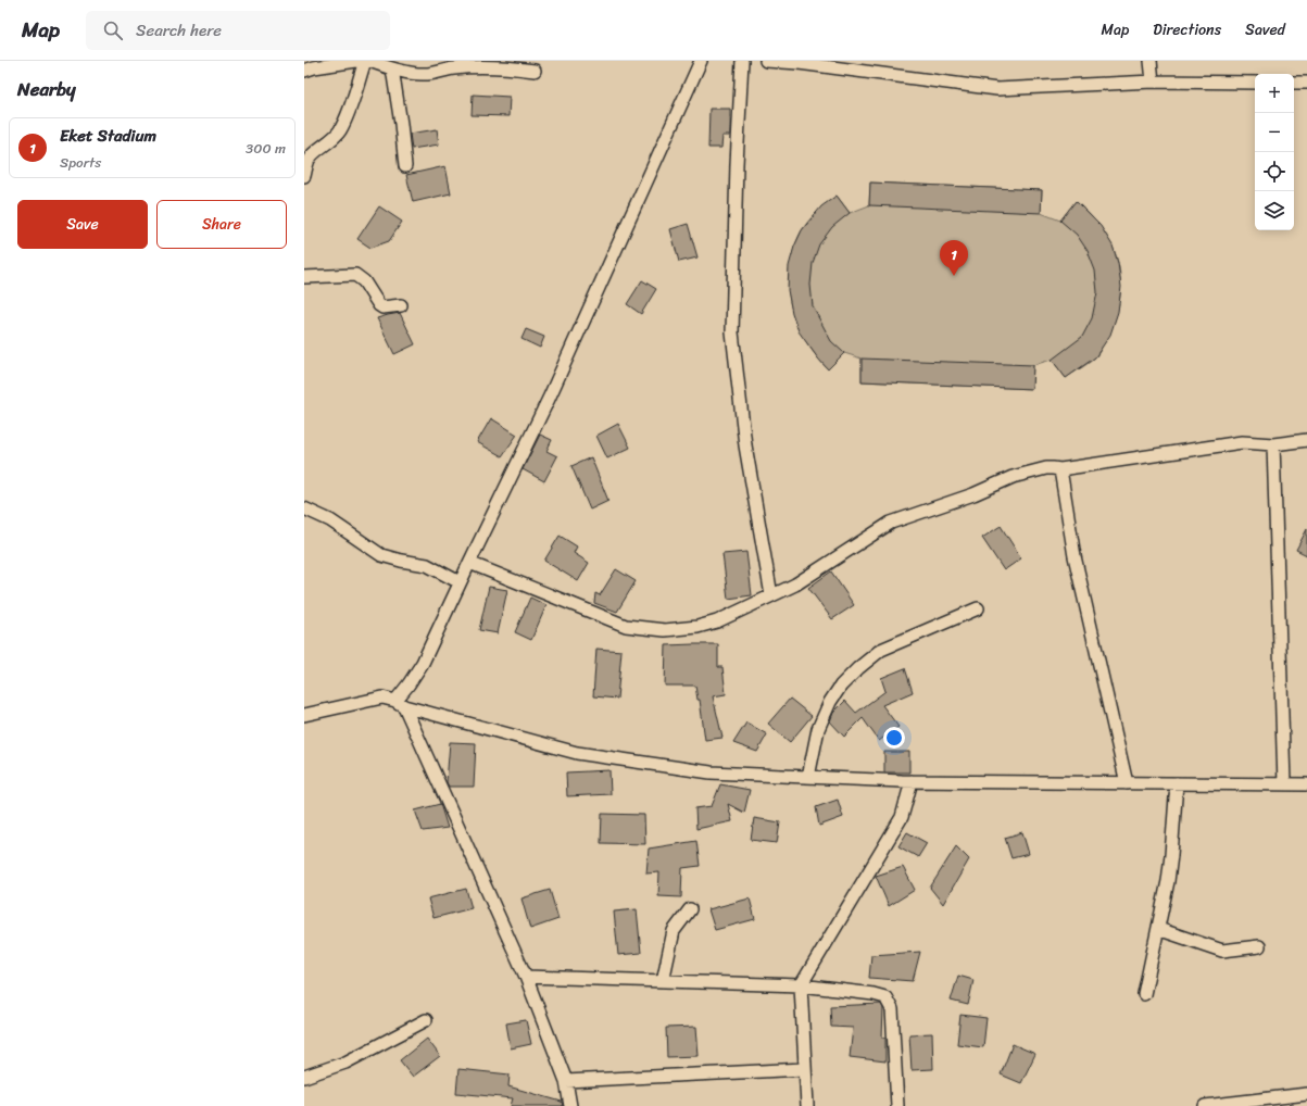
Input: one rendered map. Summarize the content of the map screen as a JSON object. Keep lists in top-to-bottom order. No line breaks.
{"page":{"header":"Map","search":"Search here","nav":["Map","Directions","Saved"],"heading":"Nearby","map_buttons":["+","−"],"list":[{"mark":"1","name":"Eket Stadium","note":"Sports","value":"300 m"}],"buttons":["Save","Share"],"pins":"1"}}
